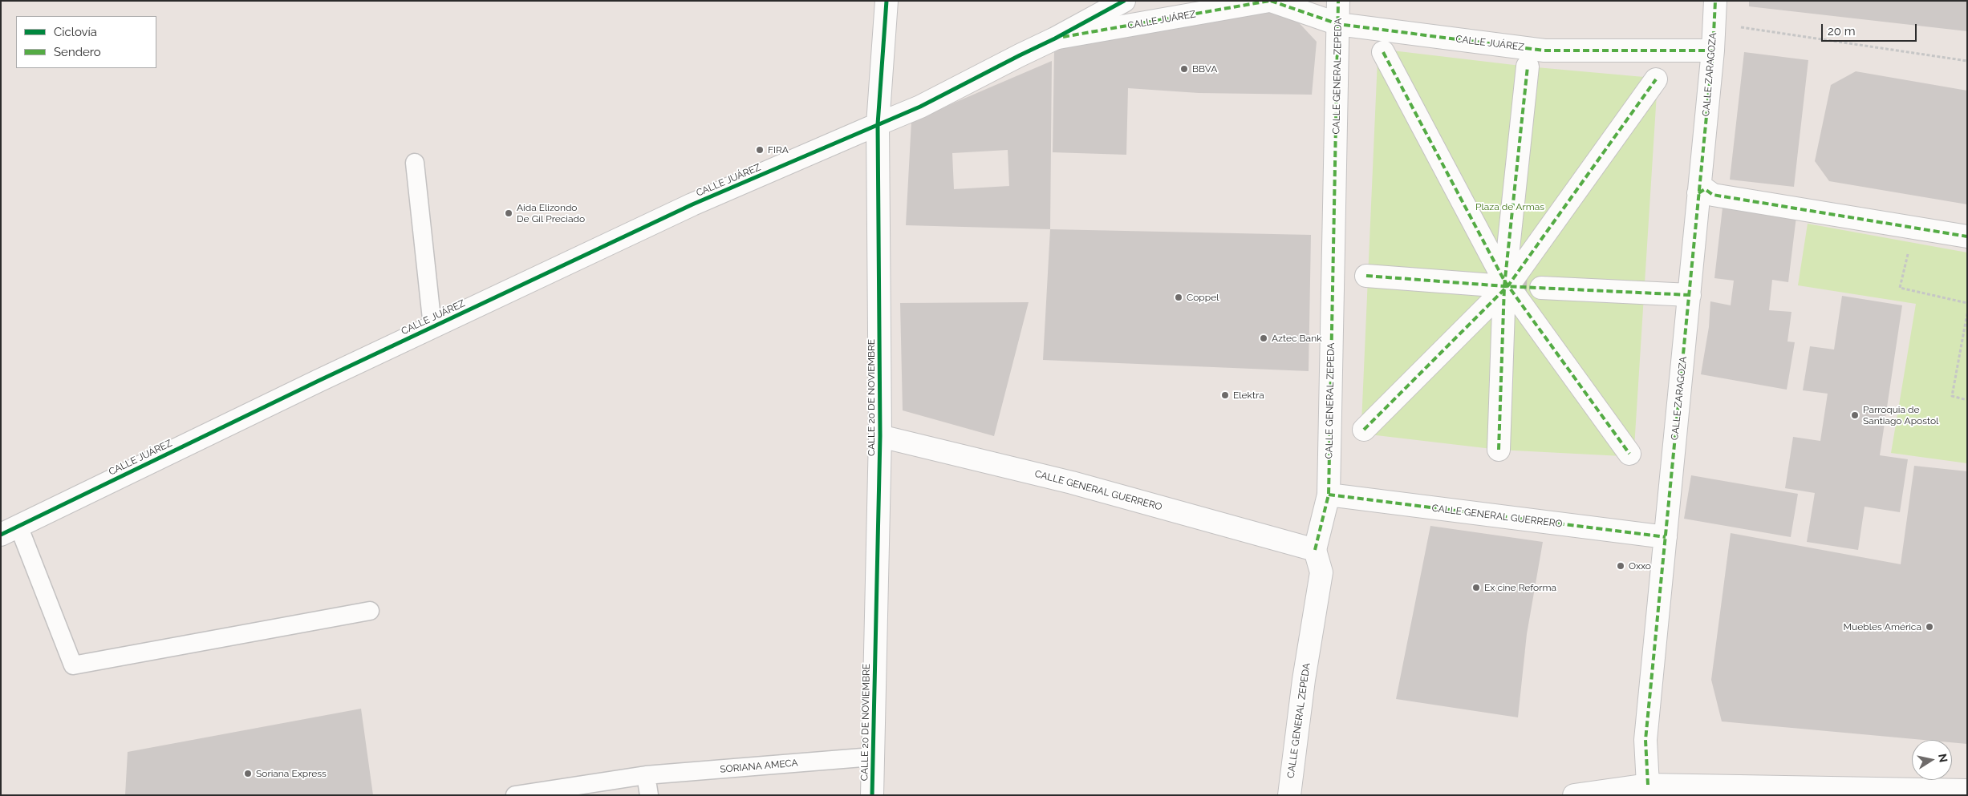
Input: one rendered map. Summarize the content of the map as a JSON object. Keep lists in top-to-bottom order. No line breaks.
{"streets":{"street":["CALLE JUÁREZ","CALLE ZARAGOZA","CALLE GENERAL ZEPEDA","CALLE 20 DE NOVIEMBRE","CALLE GENERAL GUERRERO"],"lane":["SORIANA AMECA"]},"crossings":[["CALLE JUÁREZ","CALLE ZARAGOZA"],["CALLE JUÁREZ","CALLE GENERAL ZEPEDA"],["CALLE JUÁREZ","CALLE 20 DE NOVIEMBRE"],["CALLE ZARAGOZA","CALLE GENERAL GUERRERO"],["CALLE GENERAL ZEPEDA","CALLE GENERAL GUERRERO"],["CALLE 20 DE NOVIEMBRE","CALLE GENERAL GUERRERO"],["CALLE 20 DE NOVIEMBRE","SORIANA AMECA"]],"parks":["Plaza de Armas"],"places":["BBVA","FIRA","Aida Elizondo De Gil Preciado","Coppel","Aztec Bank","Elektra","Parroquia de Santiago Apostol","Oxxo","Ex cine Reforma","Muebles América","Soriana Express"],"legend":["Ciclovía","Sendero"],"scale_bar":"20 m","north":"right"}
